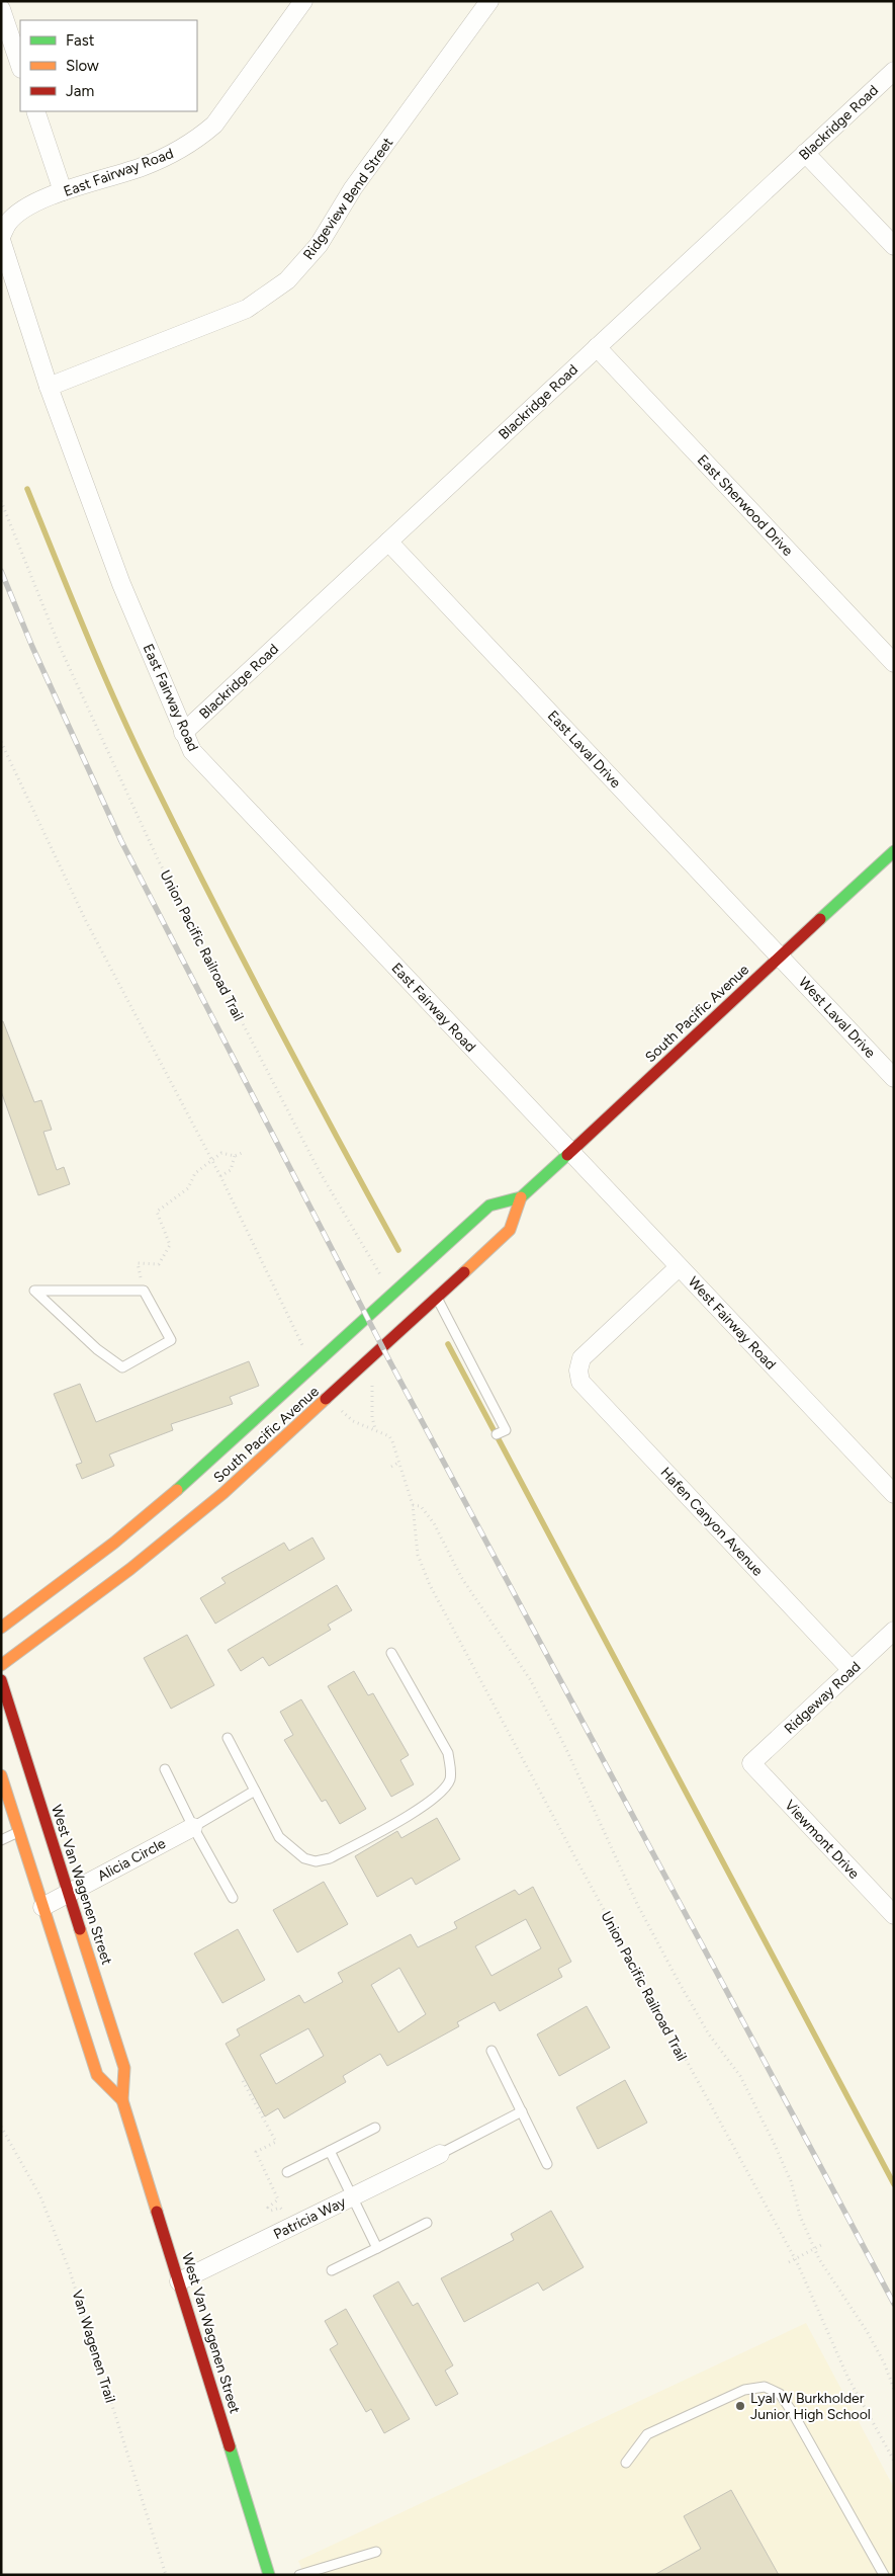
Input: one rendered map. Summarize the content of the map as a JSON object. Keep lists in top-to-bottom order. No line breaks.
{"streets":{"street":["Blackridge Road","East Fairway Road","Ridgeview Bend Street","East Sherwood Drive","East Laval Drive","South Pacific Avenue","West Laval Drive","West Fairway Road","Hafen Canyon Avenue","Ridgeway Road","Viewmont Drive","Alicia Circle","West Van Wagenen Street","Patricia Way"],"path":["Union Pacific Railroad Trail","Van Wagenen Trail"]},"crossings":[["Blackridge Road","East Fairway Road"],["Blackridge Road","East Sherwood Drive"],["Blackridge Road","East Laval Drive"],["East Fairway Road","Ridgeview Bend Street"],["East Fairway Road","South Pacific Avenue"],["East Fairway Road","West Fairway Road"],["East Laval Drive","South Pacific Avenue"],["East Laval Drive","West Laval Drive"],["Union Pacific Railroad Trail","South Pacific Avenue"],["South Pacific Avenue","West Laval Drive"],["South Pacific Avenue","West Fairway Road"],["West Fairway Road","Hafen Canyon Avenue"],["Hafen Canyon Avenue","Ridgeway Road"],["Ridgeway Road","Viewmont Drive"],["Alicia Circle","West Van Wagenen Street"],["West Van Wagenen Street","Patricia Way"]],"places":["Lyal W Burkholder Junior High School"],"legend":["Fast","Slow","Jam"]}
